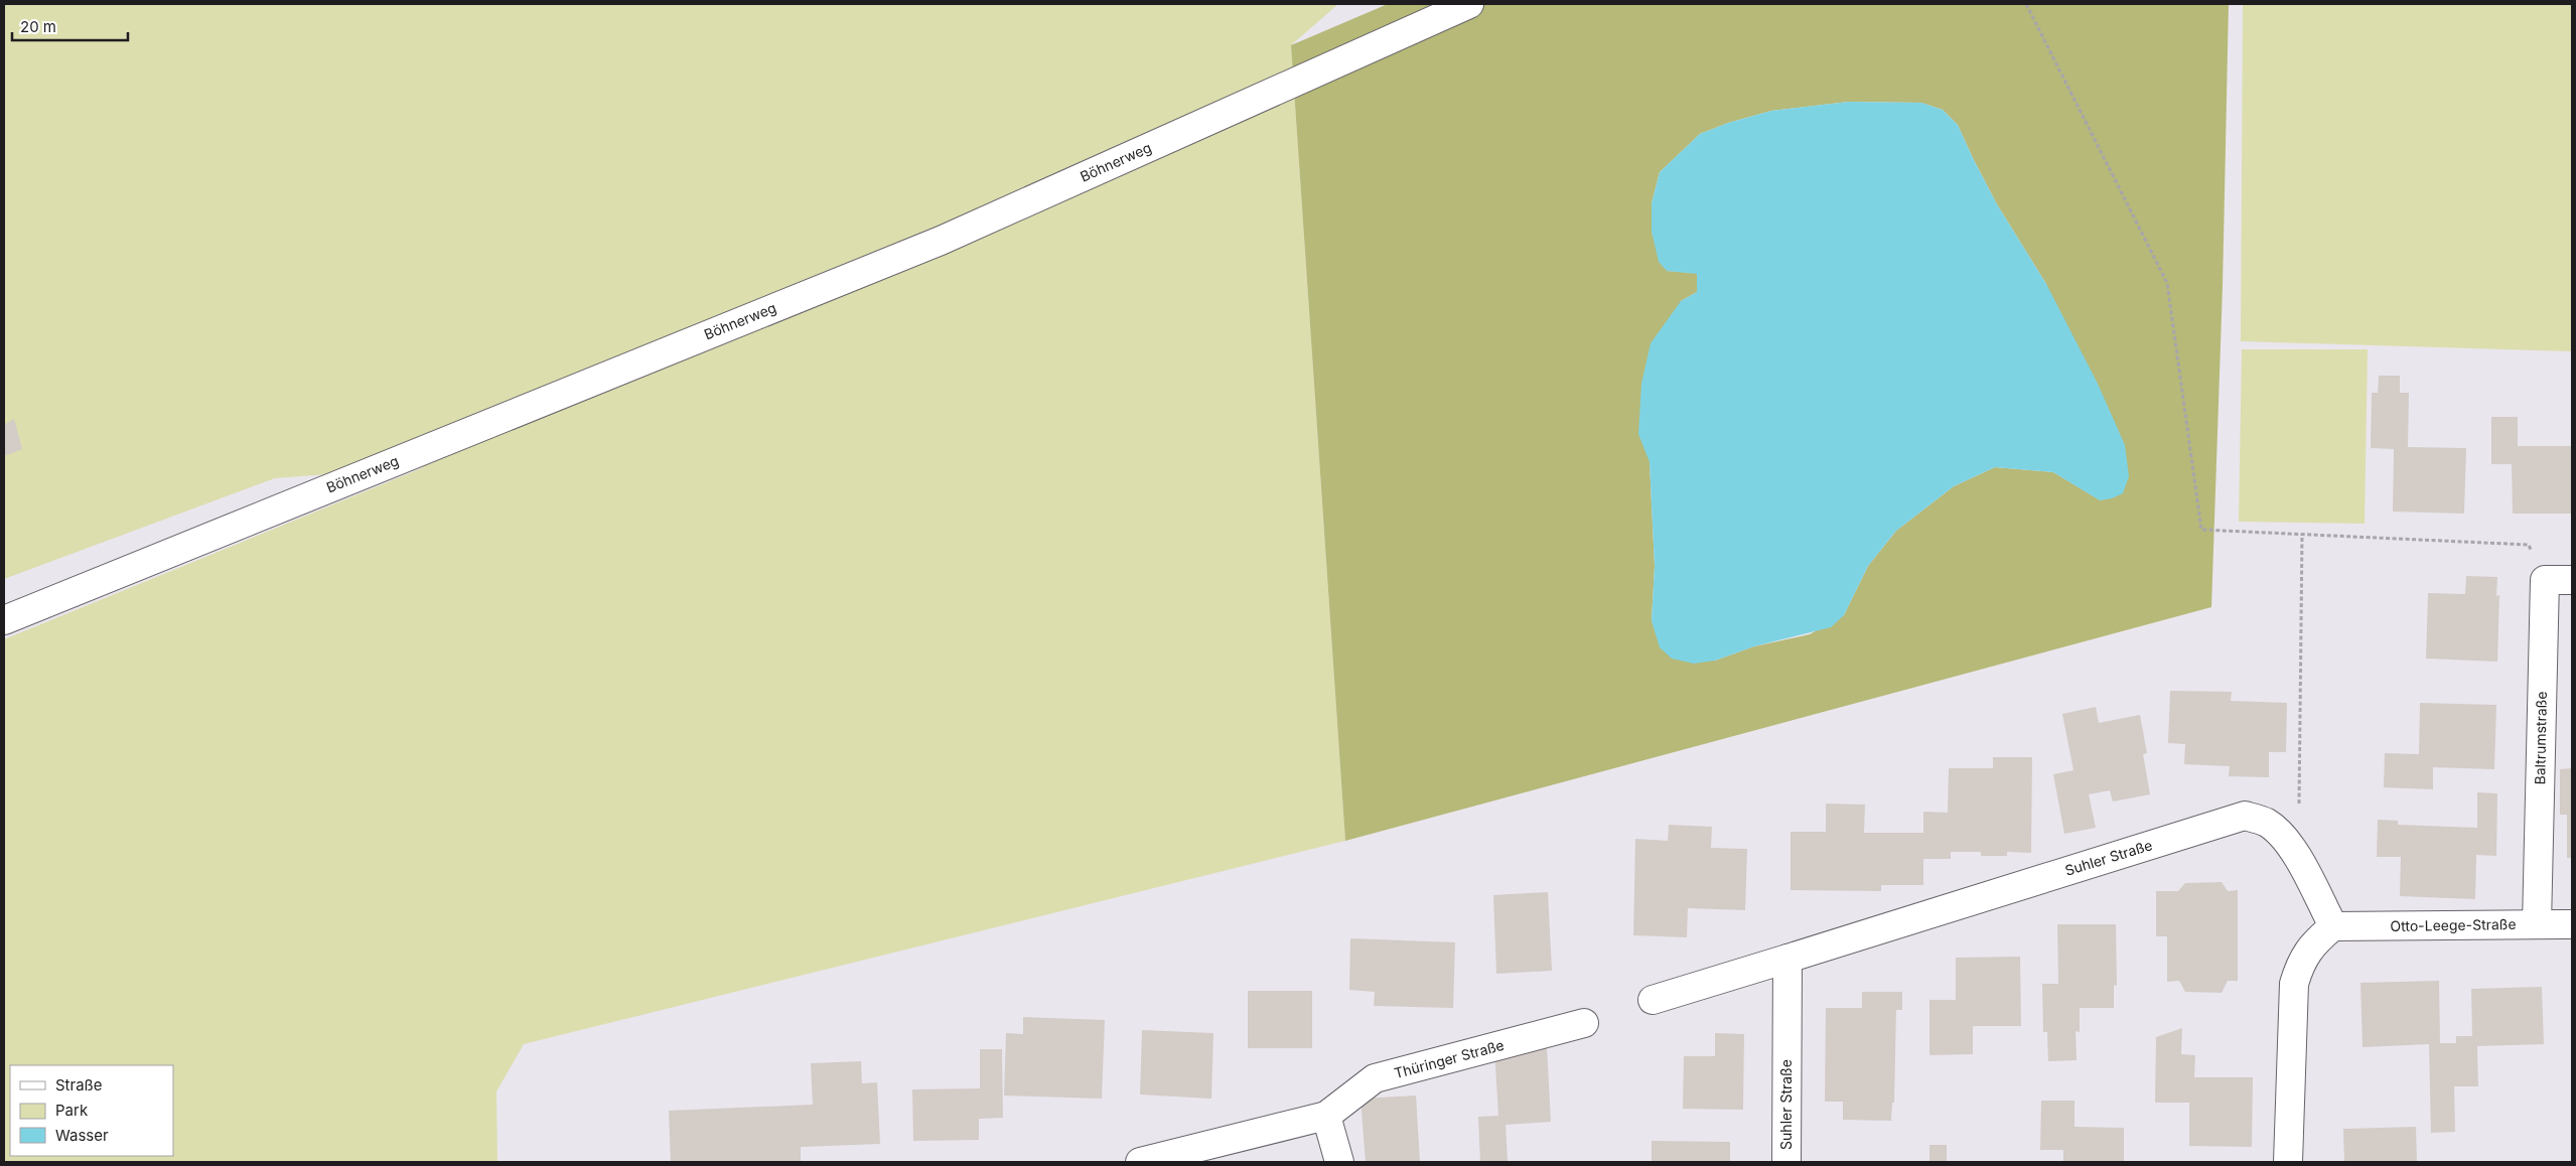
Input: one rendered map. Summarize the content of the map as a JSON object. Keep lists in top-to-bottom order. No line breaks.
{"streets":{"street":["Böhnerweg","Baltrumstraße","Suhler Straße","Otto-Leege-Straße","Thüringer Straße"]},"crossings":[["Baltrumstraße","Otto-Leege-Straße"],["Suhler Straße","Otto-Leege-Straße"]],"legend":["Straße","Park","Wasser"],"scale_bar":"20 m"}
